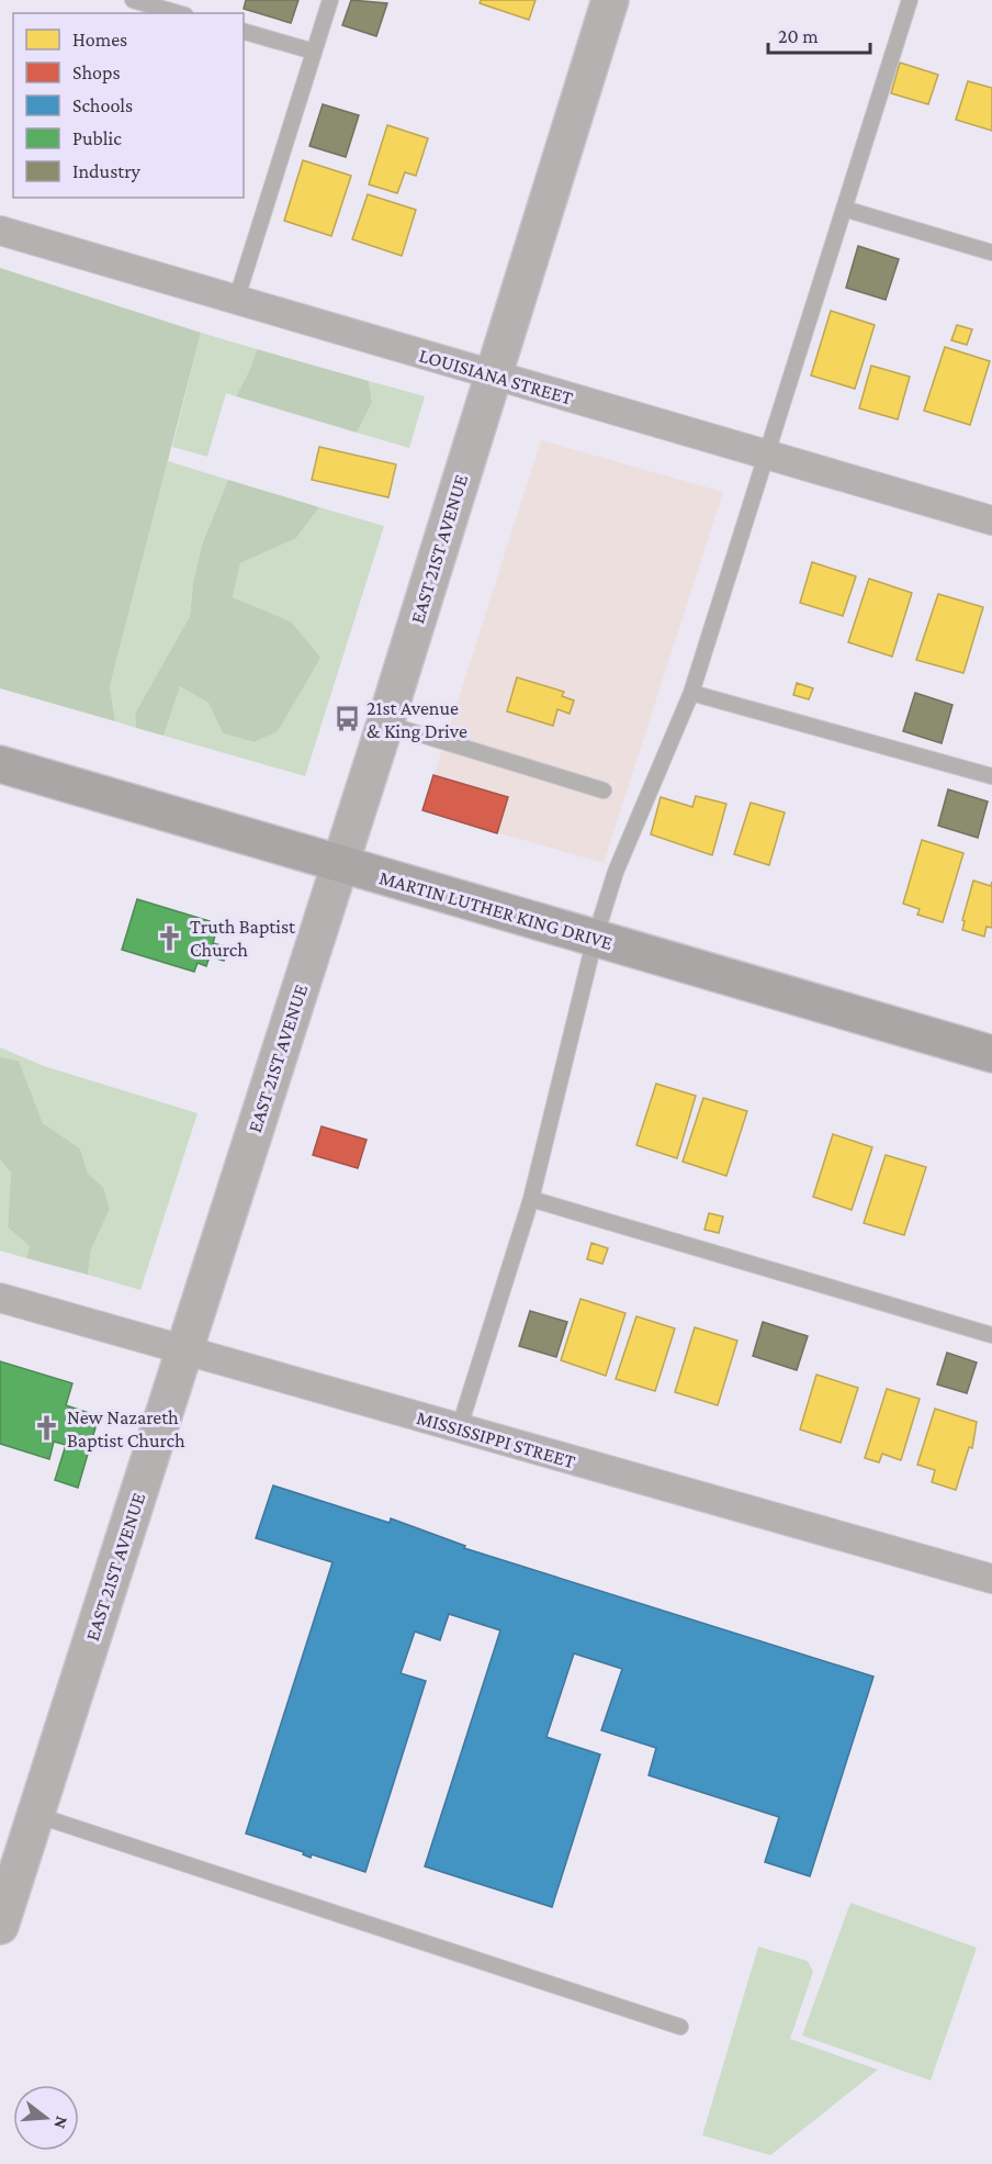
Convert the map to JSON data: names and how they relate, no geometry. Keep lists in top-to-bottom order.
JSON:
{
  "streets": {
    "main road": ["MARTIN LUTHER KING DRIVE"],
    "street": ["LOUISIANA STREET", "EAST 21ST AVENUE", "MISSISSIPPI STREET"]
  },
  "crossings": [
    ["LOUISIANA STREET", "EAST 21ST AVENUE"],
    ["EAST 21ST AVENUE", "MARTIN LUTHER KING DRIVE"],
    ["EAST 21ST AVENUE", "MISSISSIPPI STREET"]
  ],
  "places": {
    "bus stop": ["21st Avenue & King Drive"],
    "church": ["Truth Baptist Church", "New Nazareth Baptist Church"]
  },
  "legend": [
    "Homes",
    "Shops",
    "Schools",
    "Public",
    "Industry"
  ],
  "scale_bar": "20 m",
  "north": "right"
}
